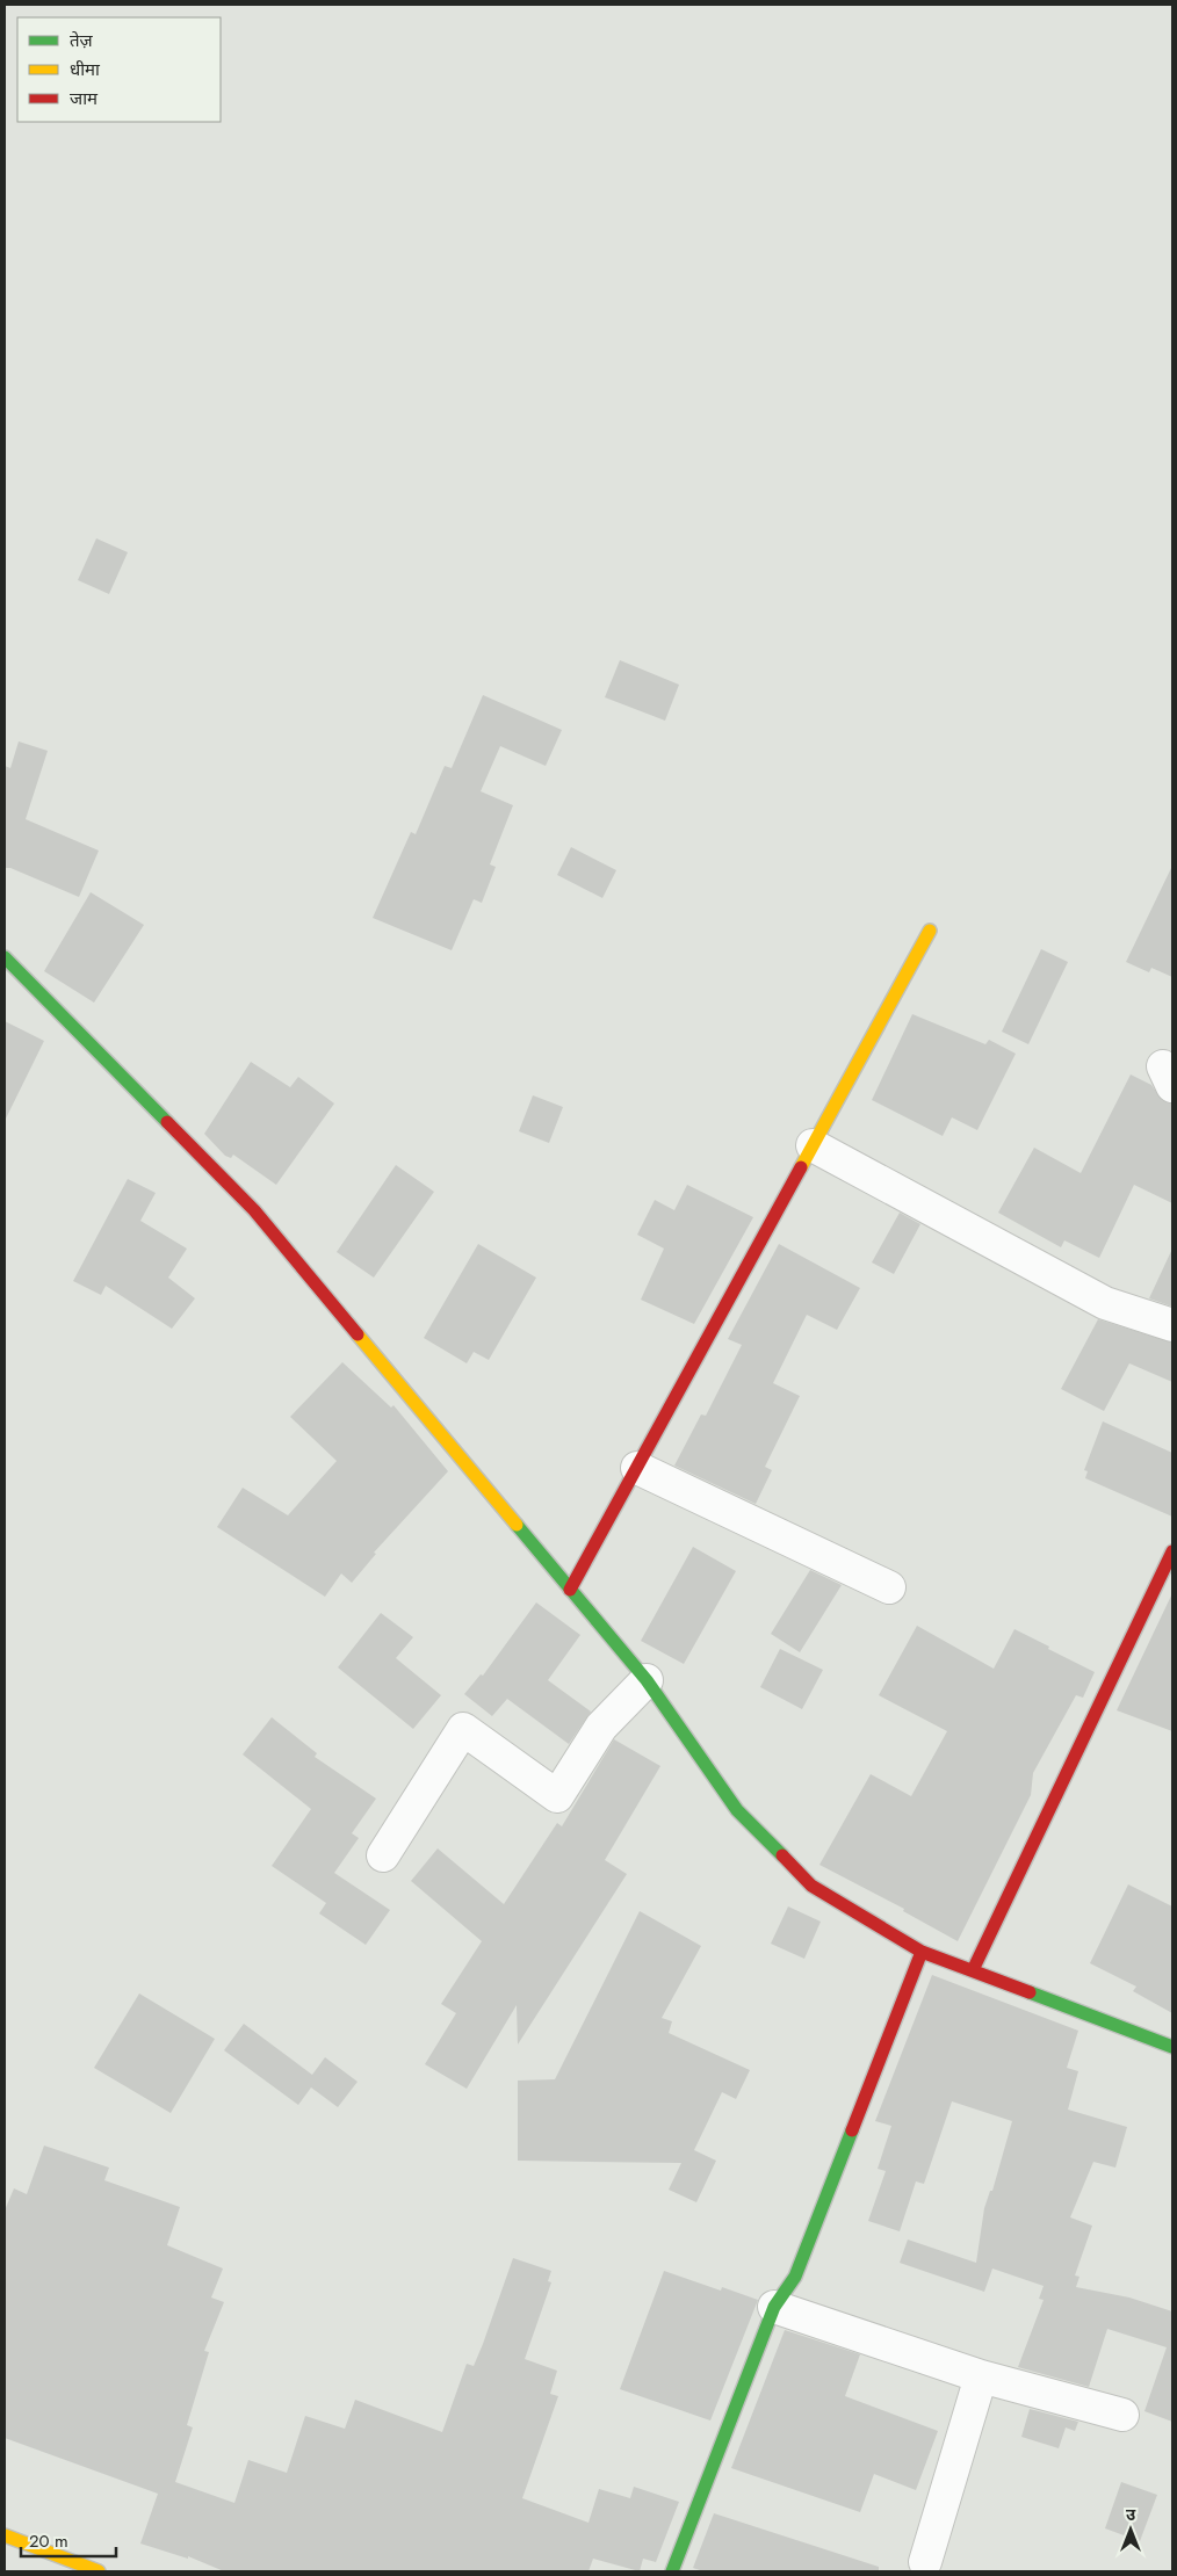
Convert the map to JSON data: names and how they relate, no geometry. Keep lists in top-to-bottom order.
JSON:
{
  "legend": ["तेज़", "धीमा", "जाम"],
  "scale_bar": "20 m",
  "north": "top"
}
